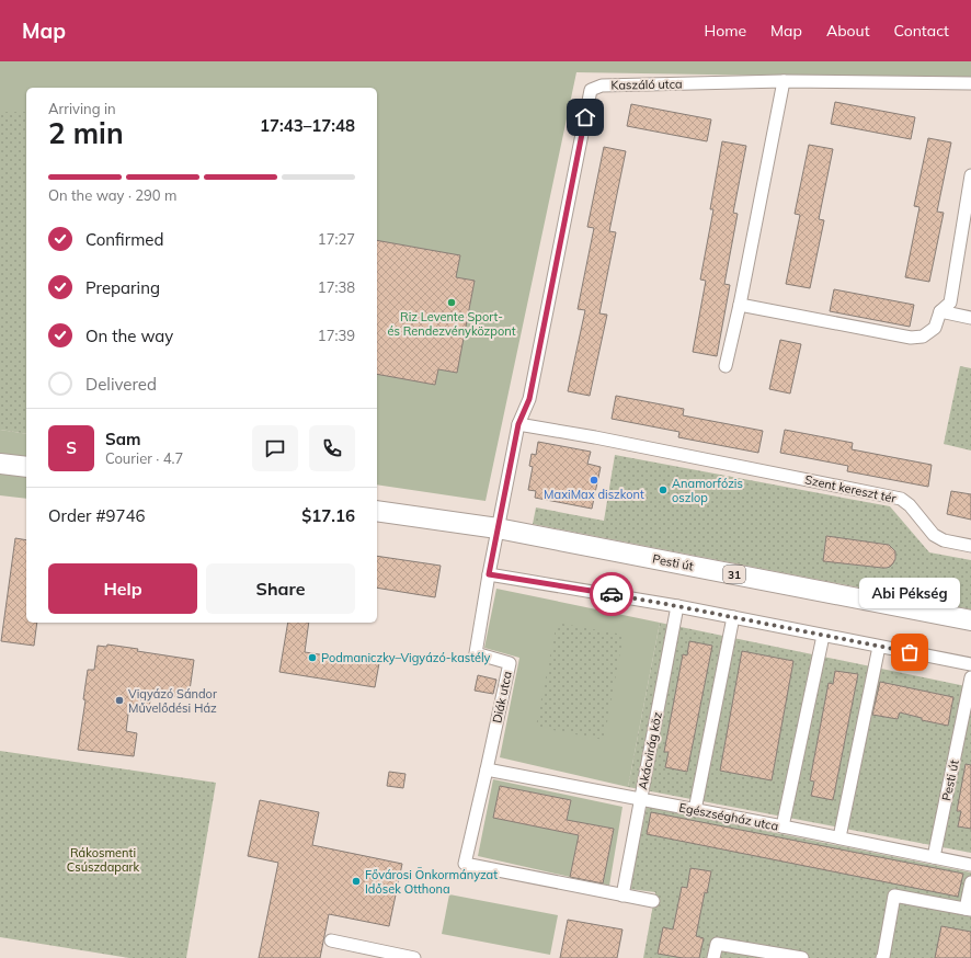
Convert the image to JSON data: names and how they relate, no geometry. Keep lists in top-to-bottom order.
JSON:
{
  "streets": {
    "main road": ["Pesti út", "31"],
    "street": [
      "Kaszáló utca",
      "Szent kereszt tér",
      "Diák utca",
      "Akácvirág köz",
      "Egészségház utca"
    ]
  },
  "crossings": [
    ["Kaszáló utca", "Szent kereszt tér"],
    ["Kaszáló utca", "Pesti út"],
    ["Kaszáló utca", "Diák utca"],
    ["Pesti út", "Diák utca"],
    ["Pesti út", "Egészségház utca"],
    ["Diák utca", "Akácvirág köz"],
    ["Diák utca", "Egészségház utca"],
    ["Akácvirág köz", "Egészségház utca"]
  ],
  "parks": ["Rákosmenti Csúszdapark"],
  "places": [
    "Riz Levente Sport- és Rendezvényközpont",
    "MaxiMax diszkont",
    "Anamorfózis oszlop",
    "Abi Pékség",
    "Podmaniczky–Vigyázó-kastély",
    "Vigyázó Sándor Művelődési Ház",
    "Fővárosi Önkormányzat Idősek Otthona"
  ],
  "page": {
    "header": "Map",
    "nav": [
      "Home",
      "Map",
      "About",
      "Contact"
    ],
    "heading": ["2 min", "Arriving in", "17:43–17:48"],
    "panel": [
      "Sam",
      "Courier · 4.7",
      "Order #9746",
      "$17.16"
    ],
    "bar": "On the way · 290 m",
    "list": [
      ["Confirmed", "17:27"],
      ["Preparing", "17:38"],
      ["On the way", "17:39"],
      "Delivered"
    ],
    "round": "S",
    "buttons": ["Help", "Share"],
    "bubble": "Abi Pékség"
  }
}
